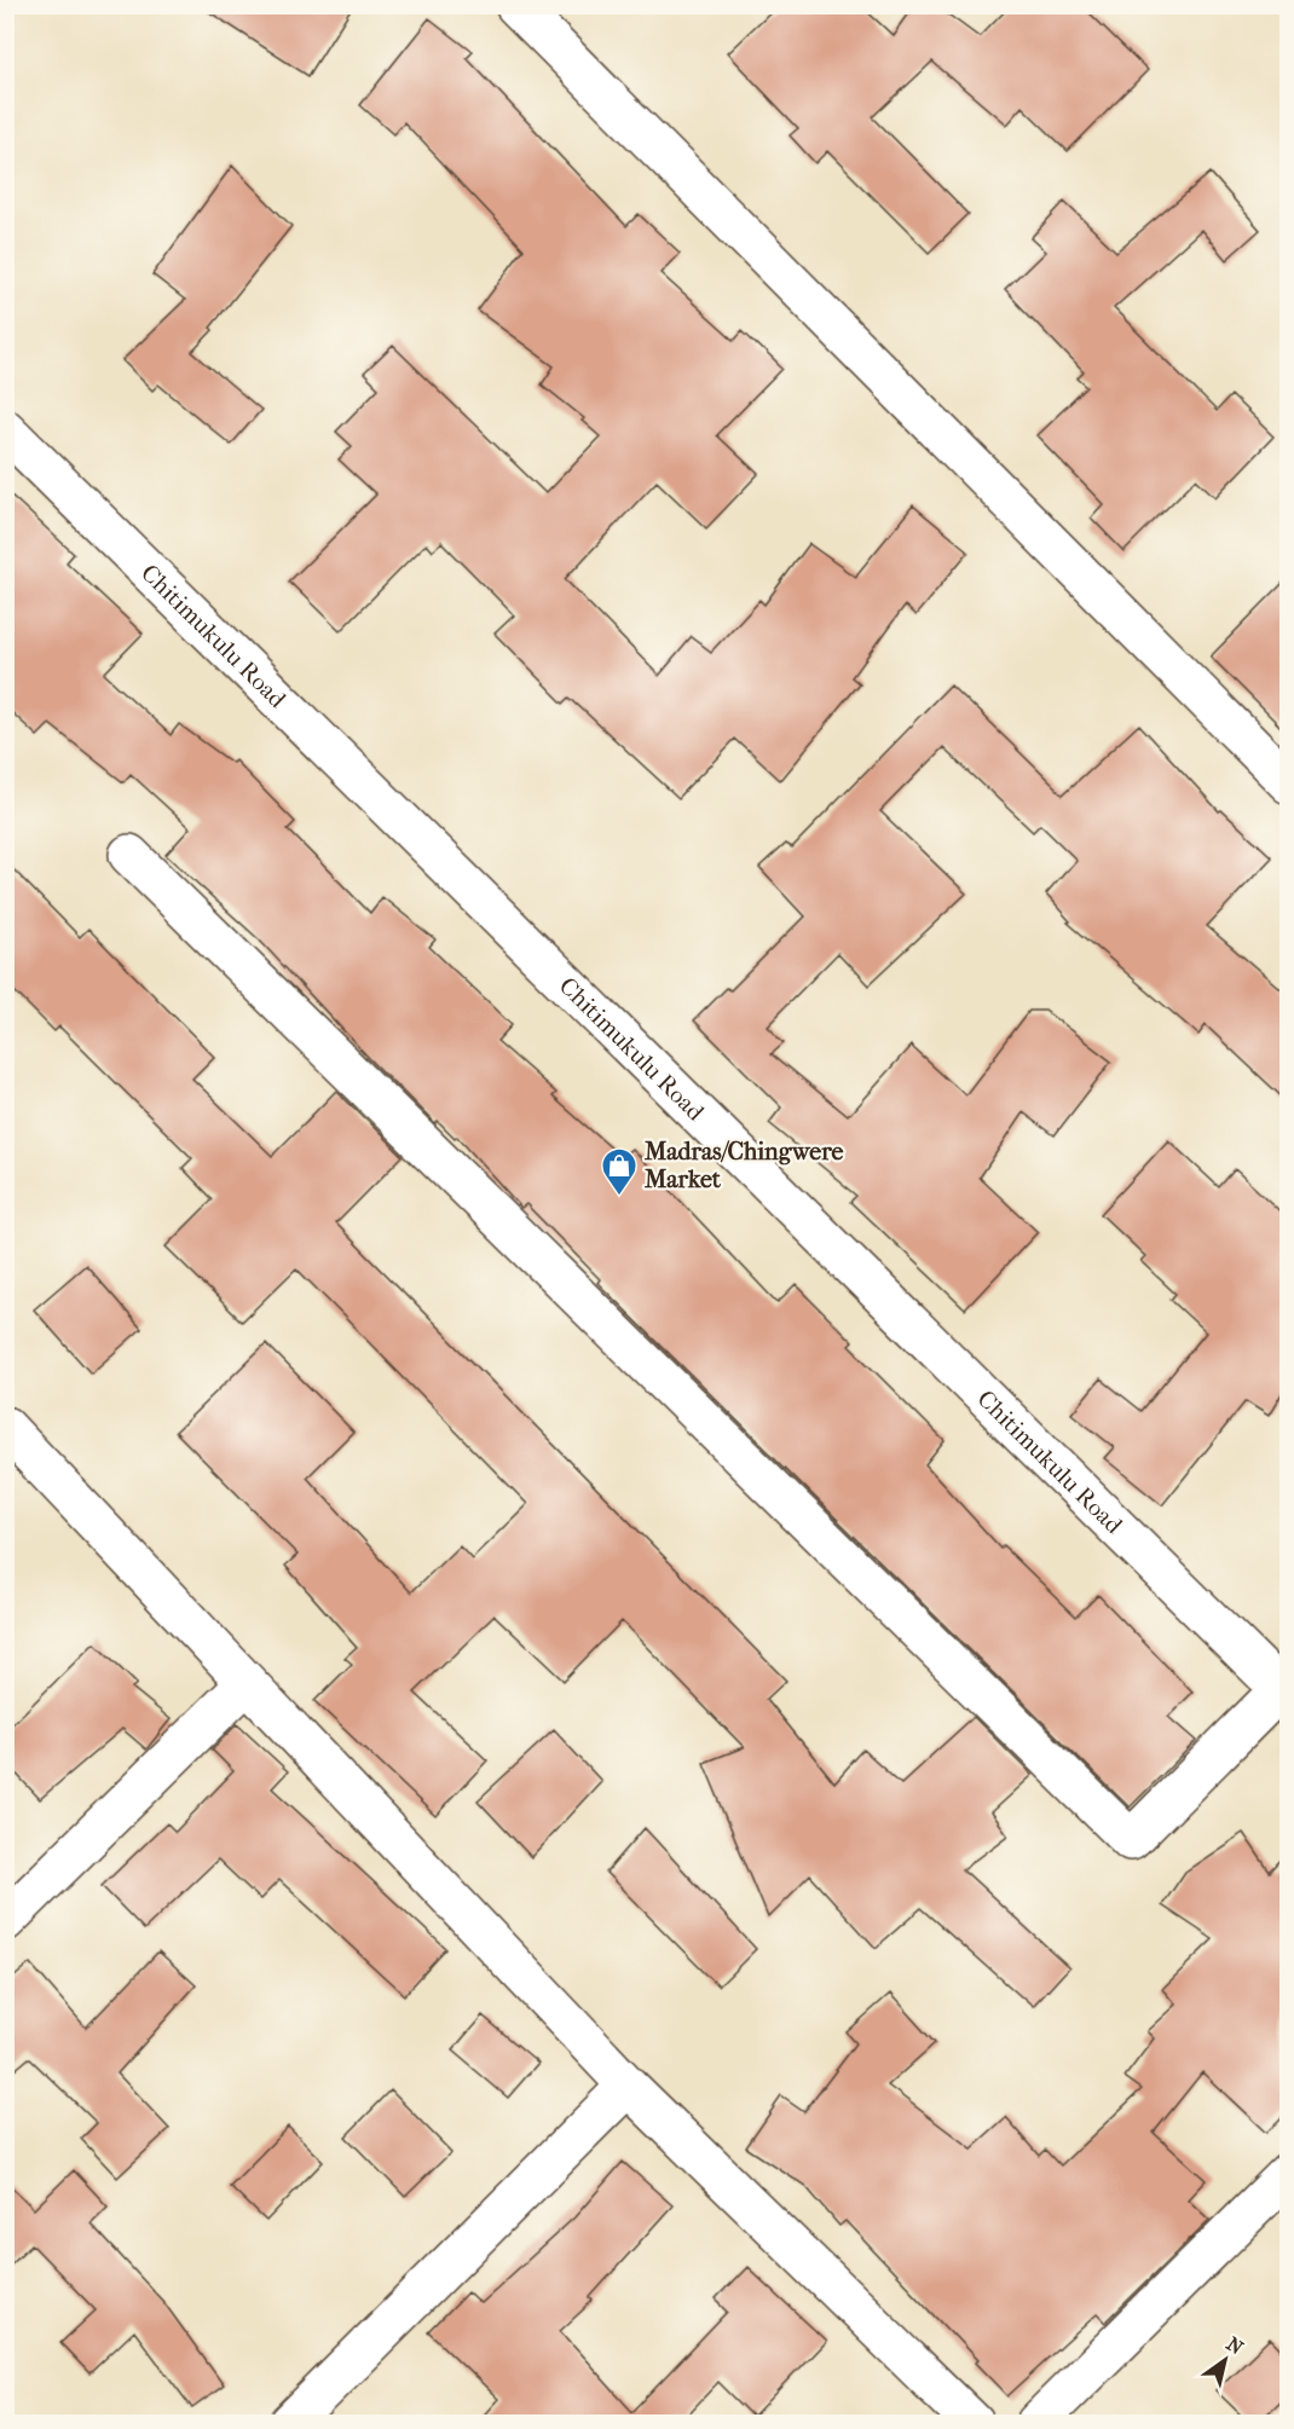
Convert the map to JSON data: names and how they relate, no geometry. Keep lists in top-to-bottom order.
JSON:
{
  "streets": {
    "street": ["Chitimukulu Road"]
  },
  "places": {
    "shop": ["Madras/Chingwere Market"]
  },
  "north": "top right"
}
